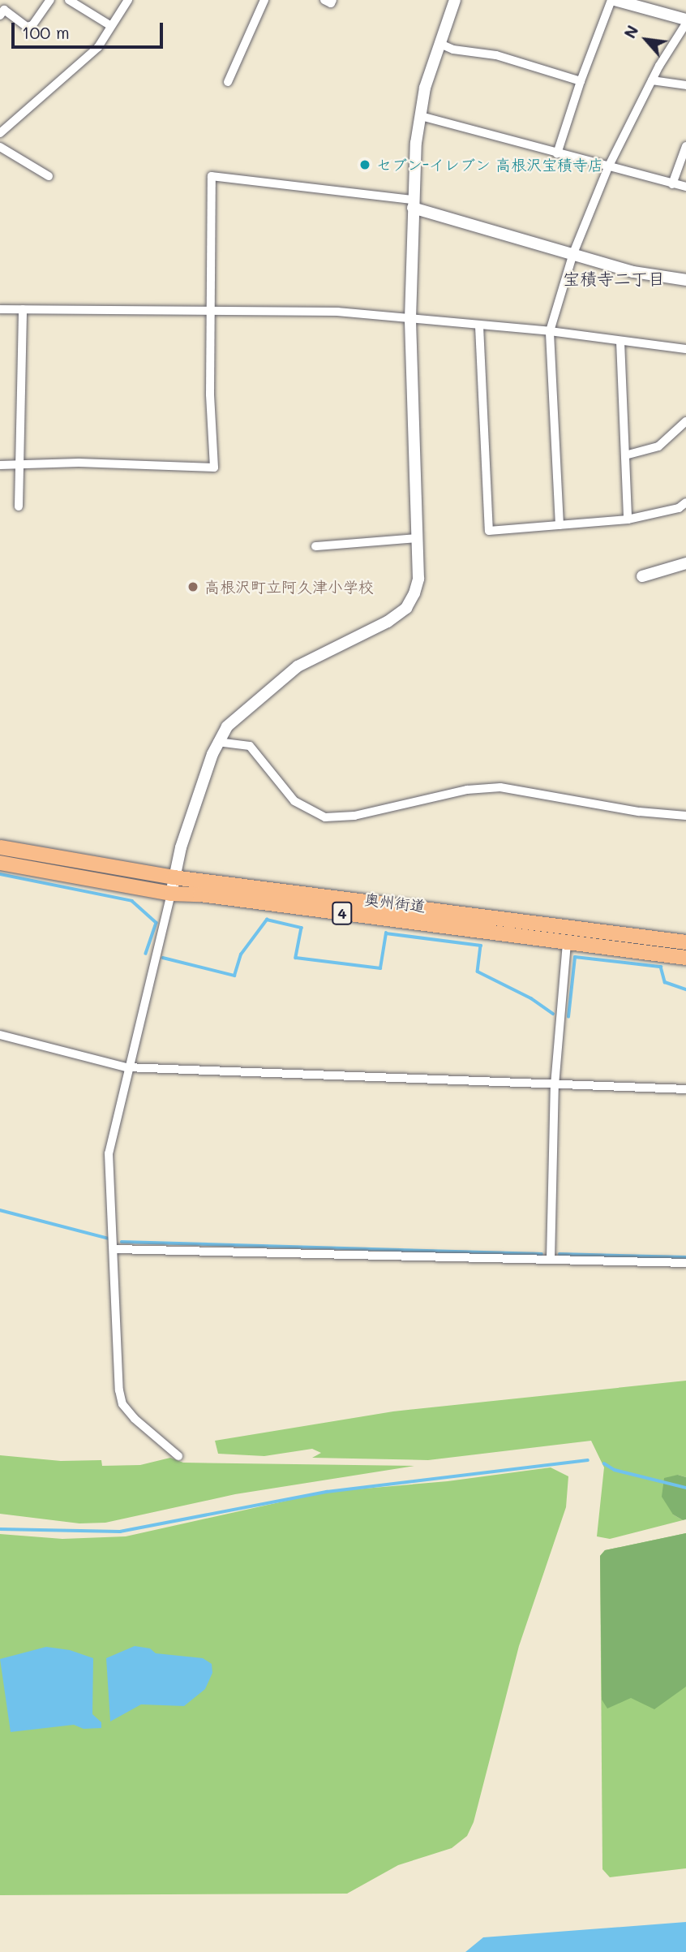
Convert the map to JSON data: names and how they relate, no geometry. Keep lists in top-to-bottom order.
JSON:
{
  "streets": {
    "highway": ["奥州街道", "4"]
  },
  "districts": ["宝積寺二丁目"],
  "places": ["セブン-イレブン 高根沢宝積寺店", "高根沢町立阿久津小学校"],
  "scale_bar": "100 m",
  "north": "top left"
}
